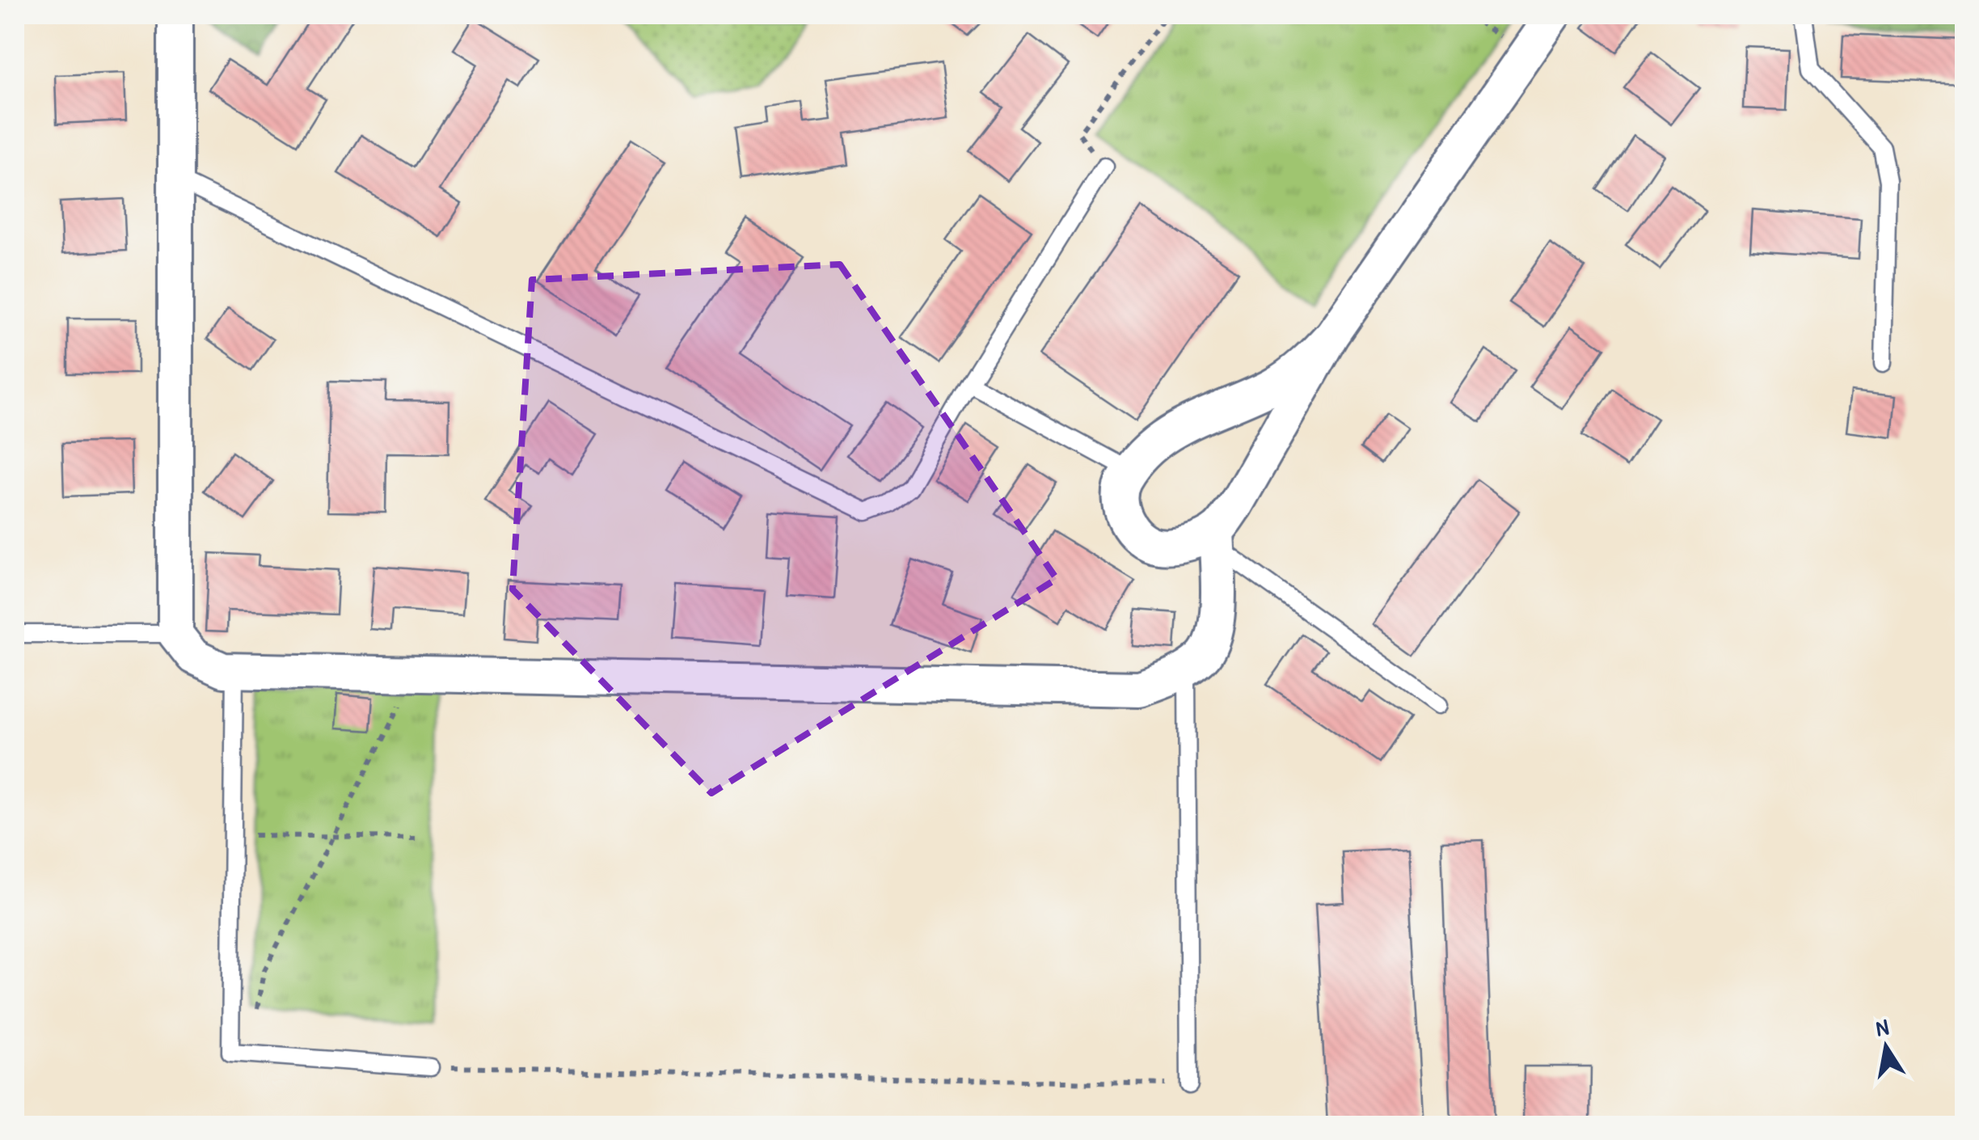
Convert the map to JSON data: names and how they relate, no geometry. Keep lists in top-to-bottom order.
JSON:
{
  "north": "top"
}
